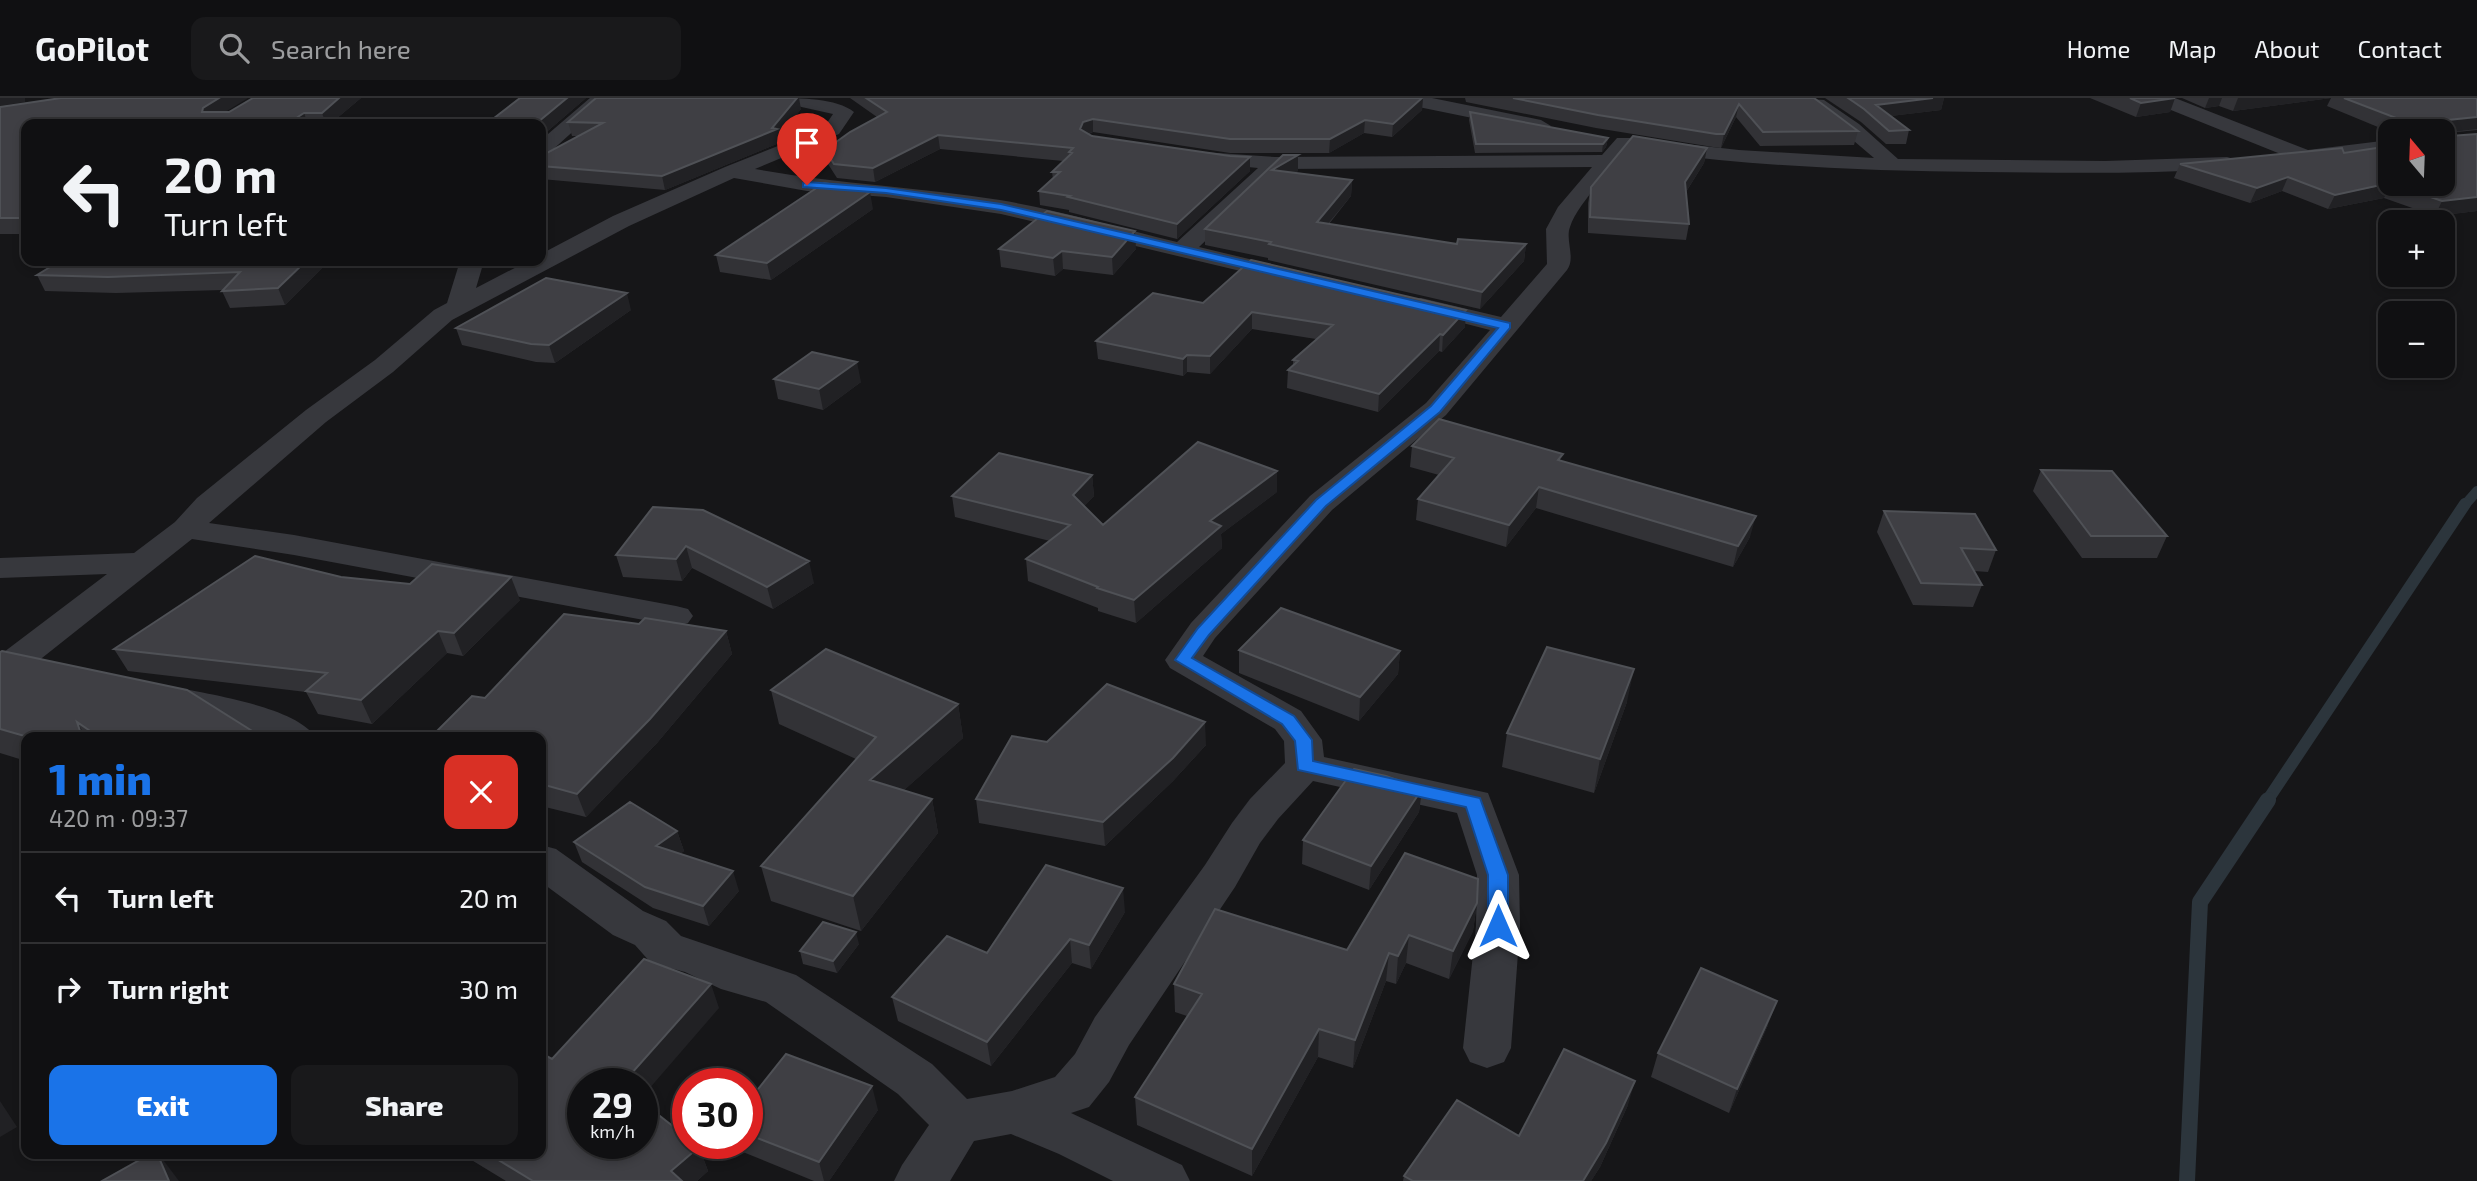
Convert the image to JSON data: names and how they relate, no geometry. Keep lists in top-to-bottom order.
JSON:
{
  "north": "top",
  "page": {
    "header": "GoPilot",
    "search": "Search here",
    "nav": [
      "Home",
      "Map",
      "About",
      "Contact"
    ],
    "map_buttons": ["+", "−"],
    "turn": ["20 m", "Turn left"],
    "heading": ["1 min", "420 m · 09:37"],
    "list": [
      {
        "name": "Turn left",
        "value": "20 m"
      },
      {
        "name": "Turn right",
        "value": "30 m"
      }
    ],
    "buttons": ["Exit", "Share"],
    "speed": "29 km/h",
    "limit": "30"
  }
}
